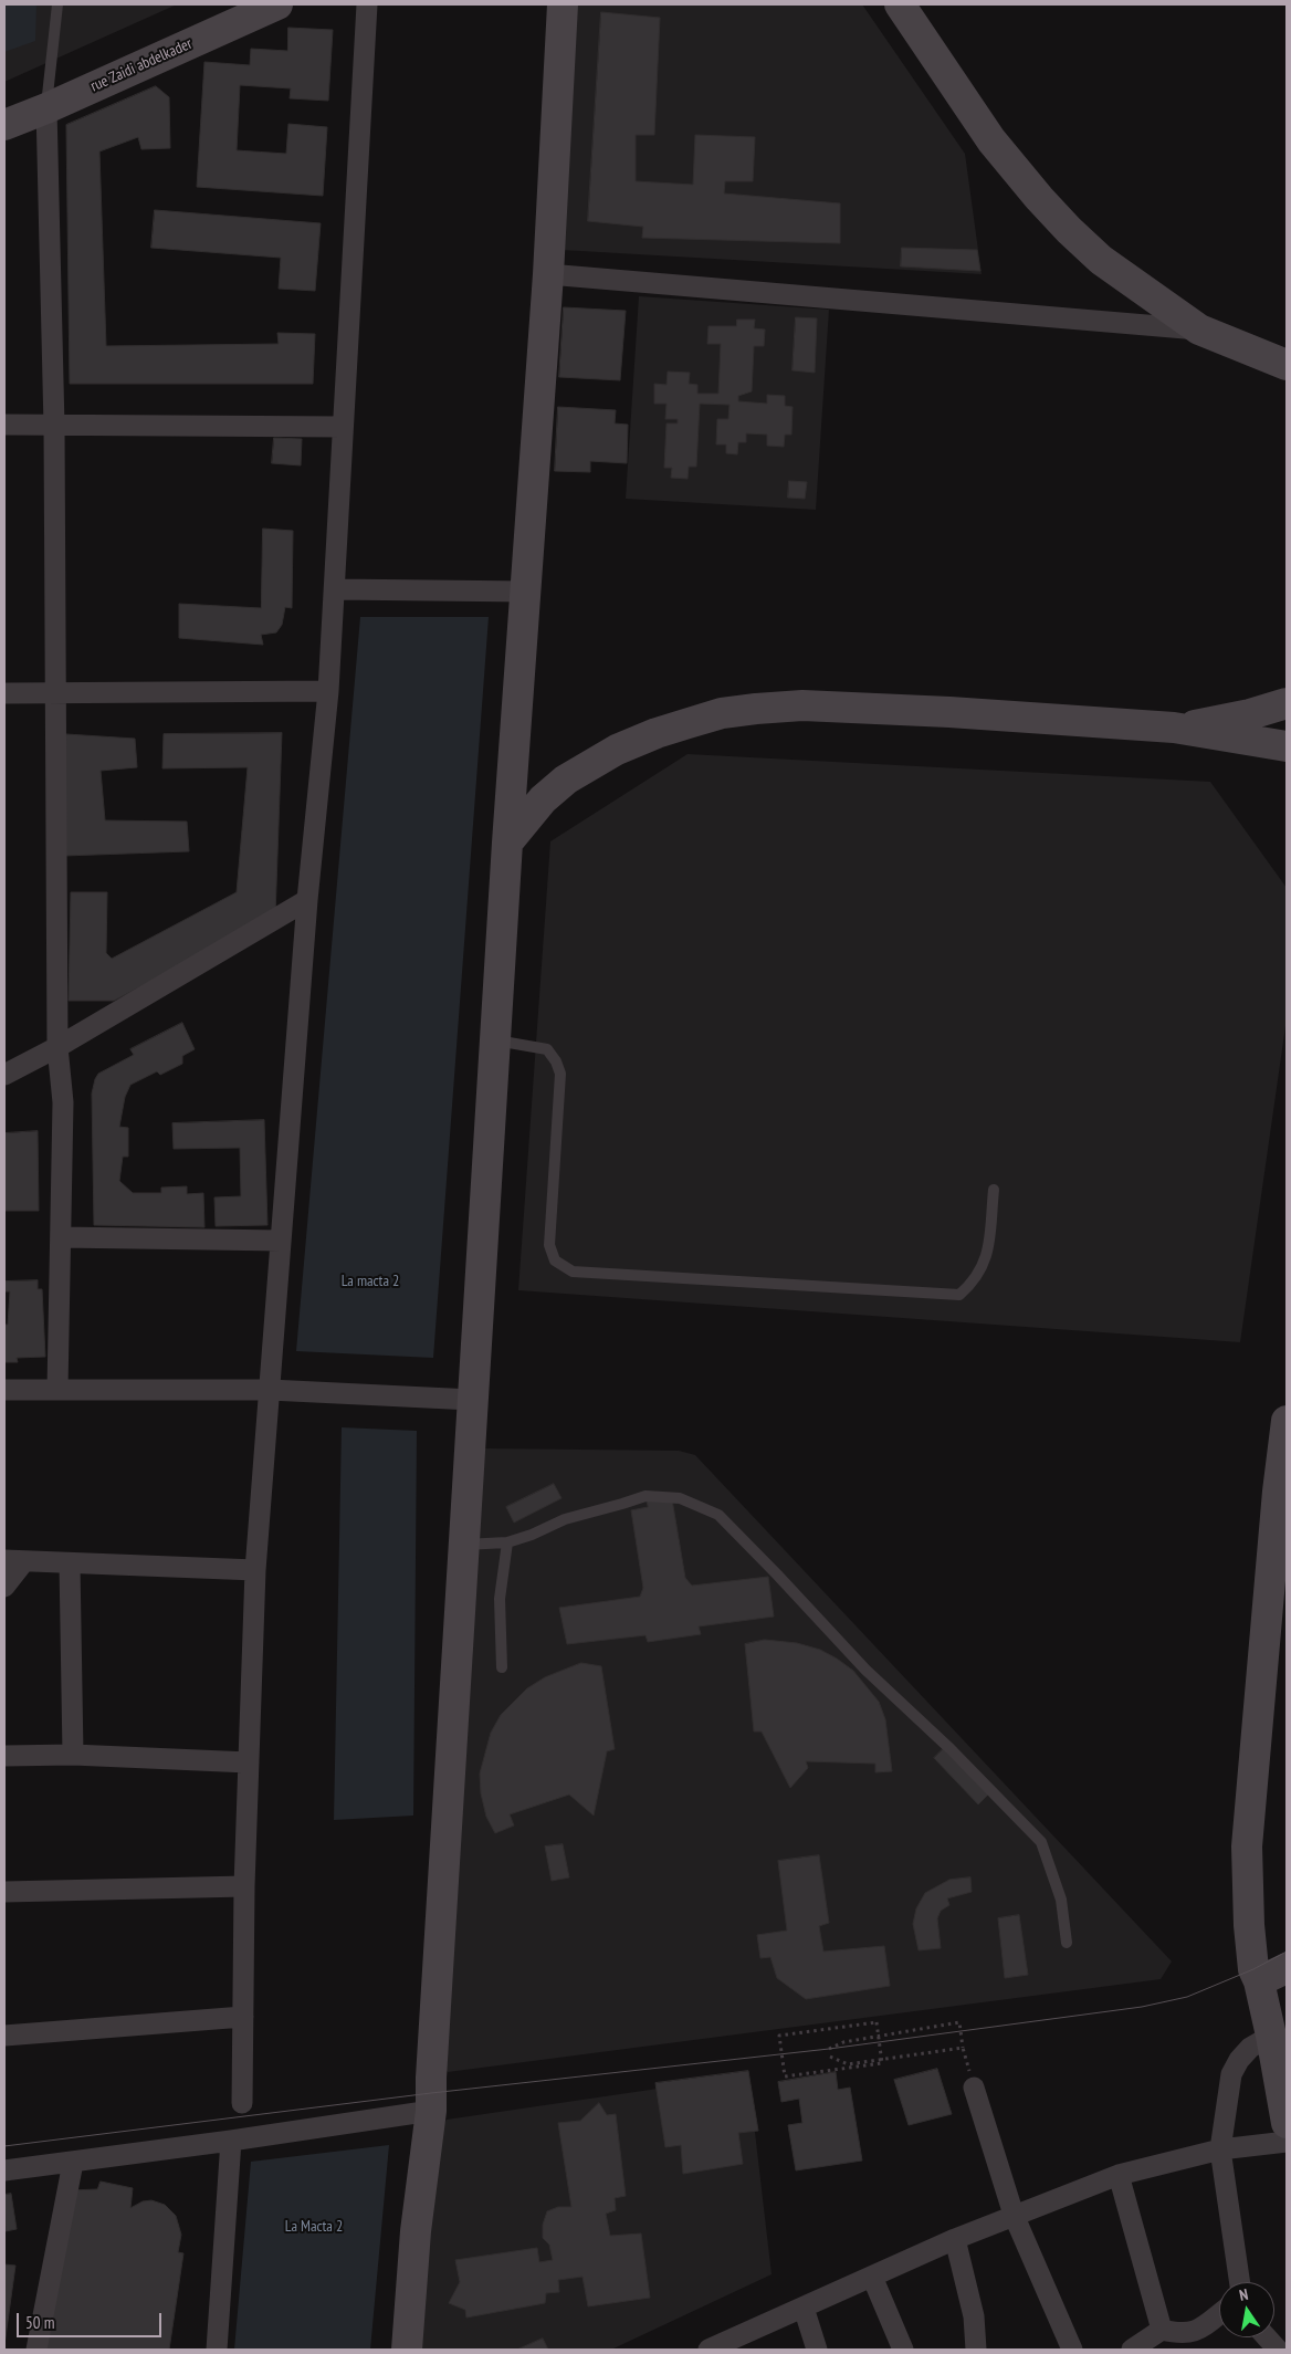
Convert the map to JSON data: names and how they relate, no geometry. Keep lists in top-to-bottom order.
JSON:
{
  "streets": {
    "main road": ["rue Zaidi abdelkader"]
  },
  "parks": ["La macta 2", "La Macta 2"],
  "scale_bar": "50 m",
  "north": "top"
}
